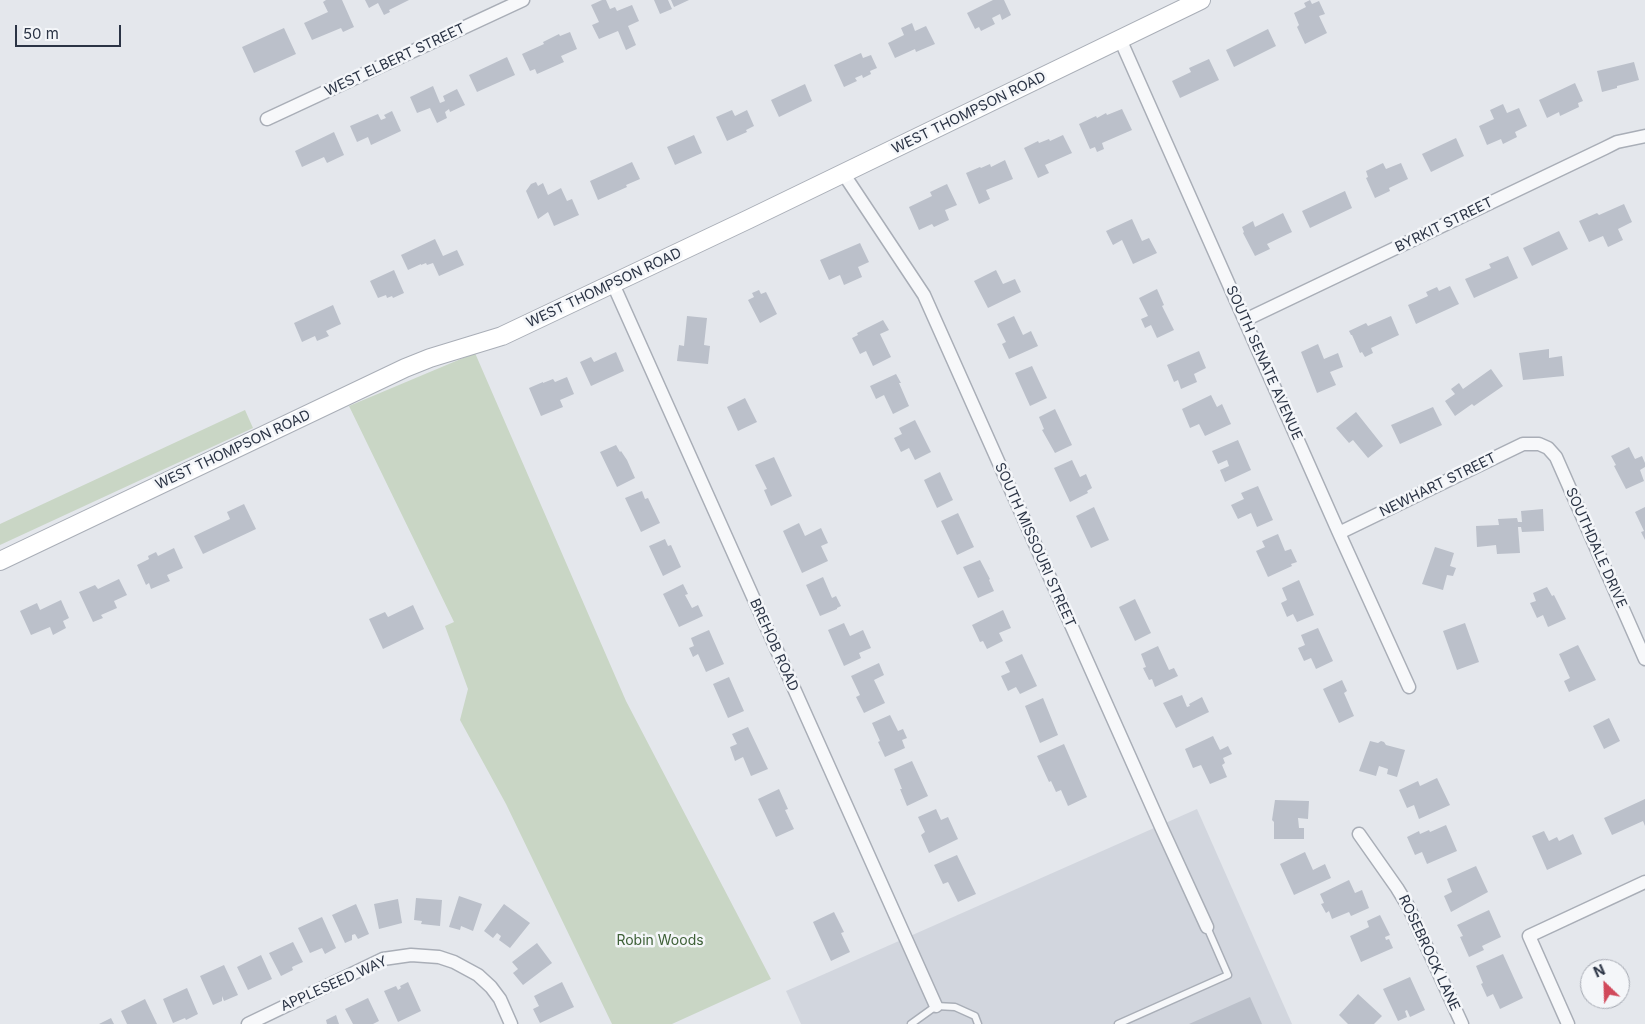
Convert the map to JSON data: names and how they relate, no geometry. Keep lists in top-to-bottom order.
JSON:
{
  "streets": {
    "main road": ["WEST THOMPSON ROAD"],
    "street": [
      "WEST ELBERT STREET",
      "BYRKIT STREET",
      "SOUTH SENATE AVENUE",
      "NEWHART STREET",
      "SOUTH MISSOURI STREET",
      "SOUTHDALE DRIVE",
      "BREHOB ROAD",
      "ROSEBROCK LANE",
      "APPLESEED WAY"
    ]
  },
  "crossings": [
    ["WEST THOMPSON ROAD", "SOUTH SENATE AVENUE"],
    ["WEST THOMPSON ROAD", "SOUTH MISSOURI STREET"],
    ["WEST THOMPSON ROAD", "BREHOB ROAD"],
    ["BYRKIT STREET", "SOUTH SENATE AVENUE"],
    ["SOUTH SENATE AVENUE", "NEWHART STREET"],
    ["NEWHART STREET", "SOUTHDALE DRIVE"]
  ],
  "parks": ["Robin Woods"],
  "scale_bar": "50 m",
  "north": "top left"
}
